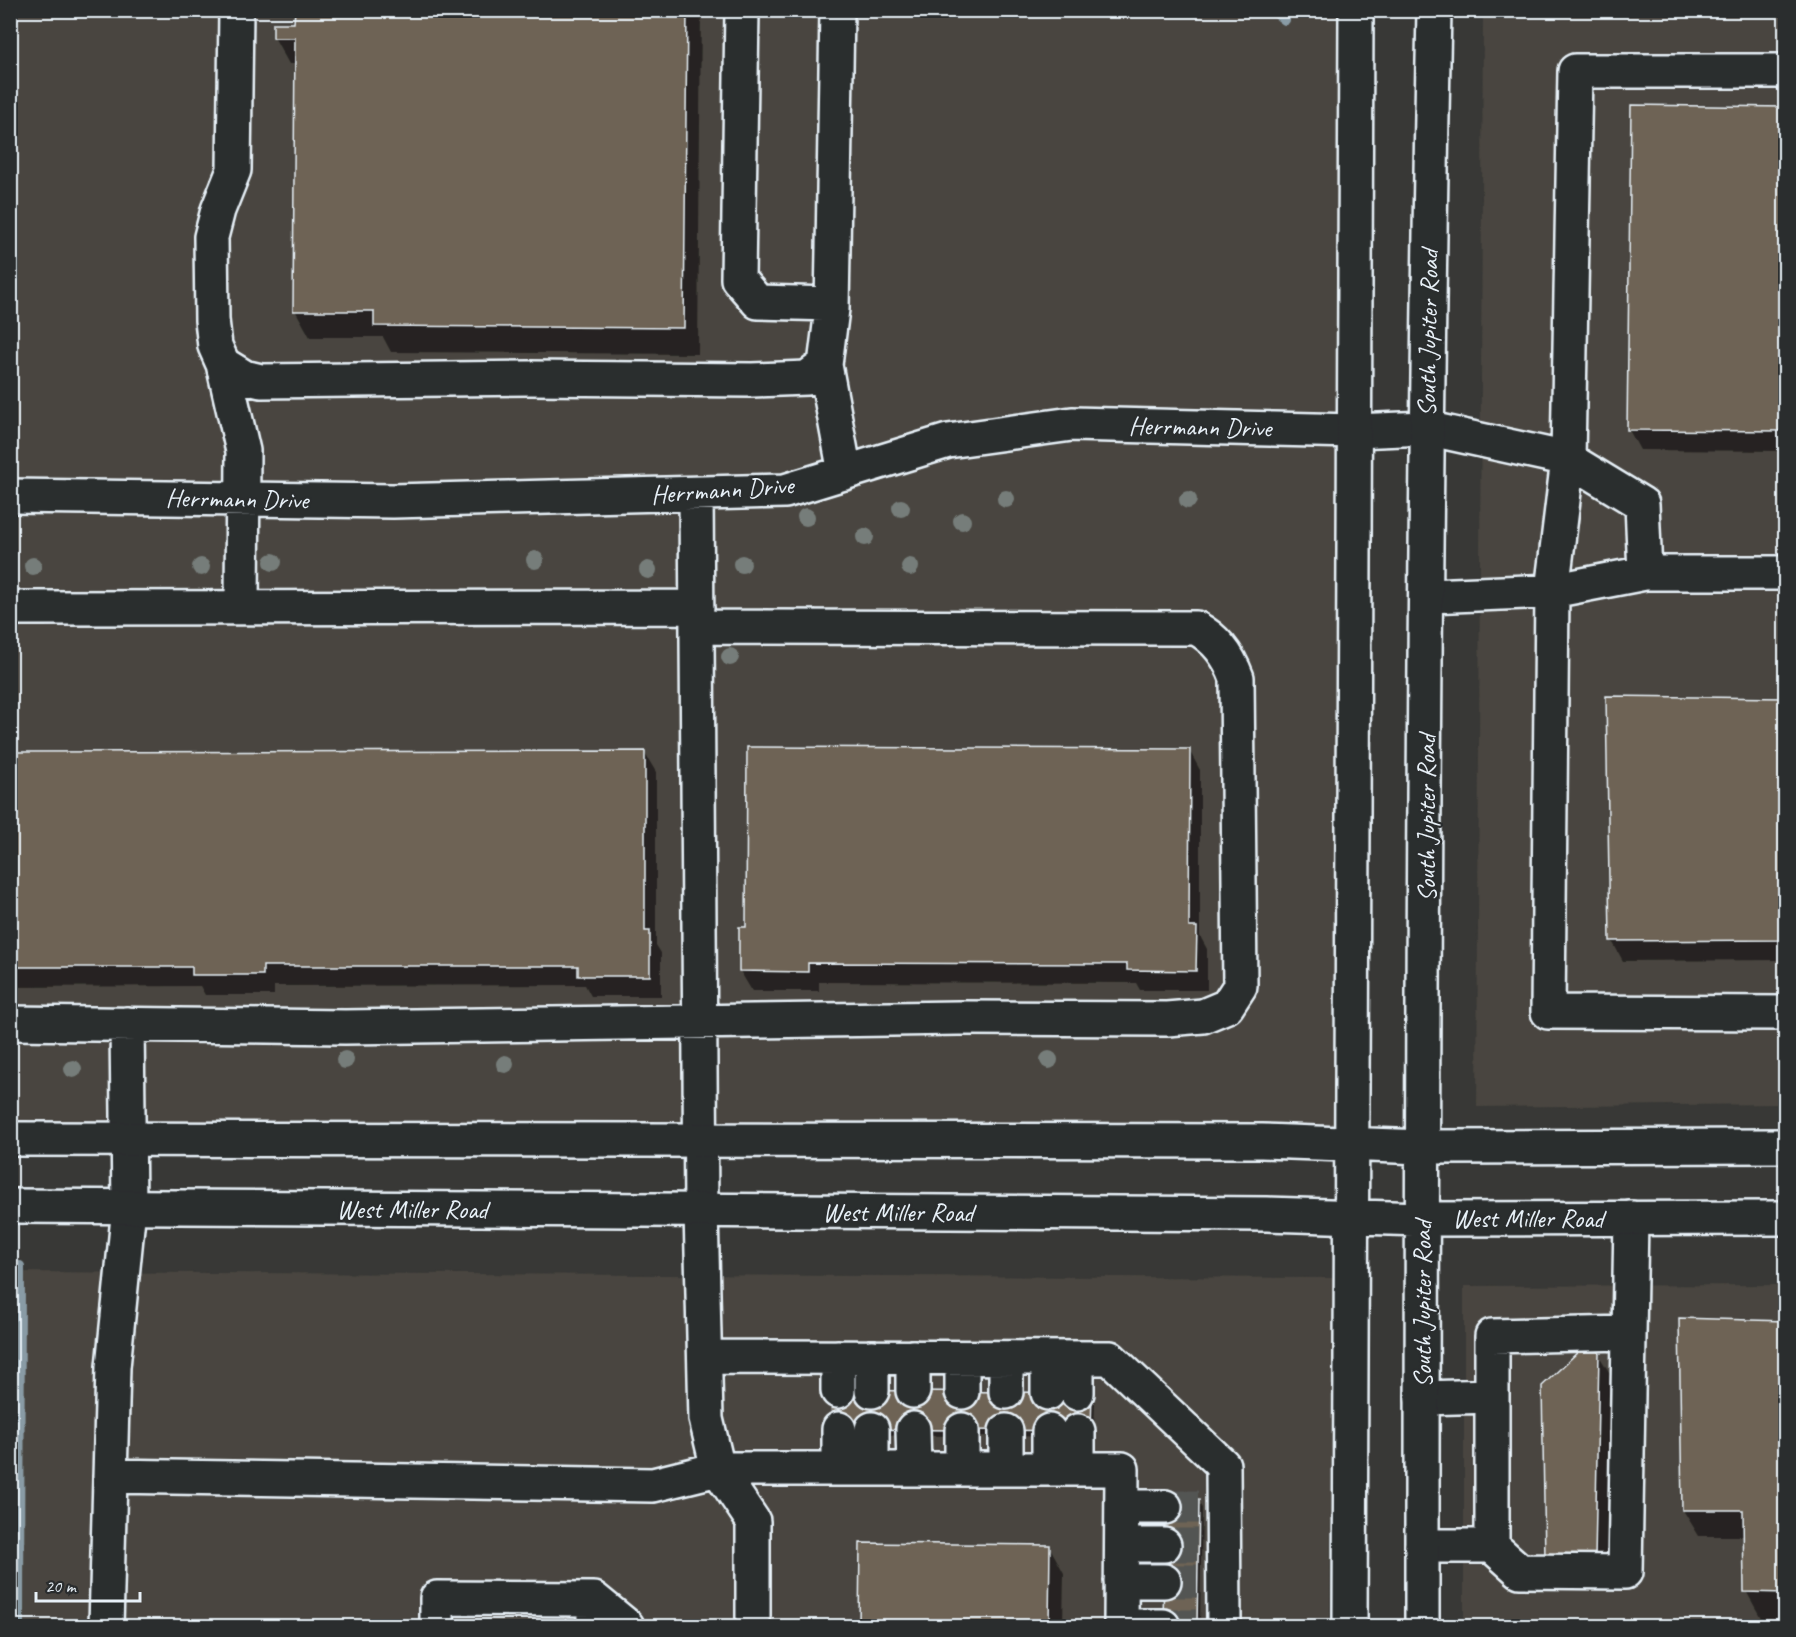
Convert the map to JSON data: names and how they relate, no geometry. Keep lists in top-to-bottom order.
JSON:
{
  "streets": {
    "main road": ["South Jupiter Road", "Herrmann Drive", "West Miller Road"]
  },
  "crossings": [
    ["South Jupiter Road", "Herrmann Drive"],
    ["South Jupiter Road", "West Miller Road"]
  ],
  "scale_bar": "20 m"
}
